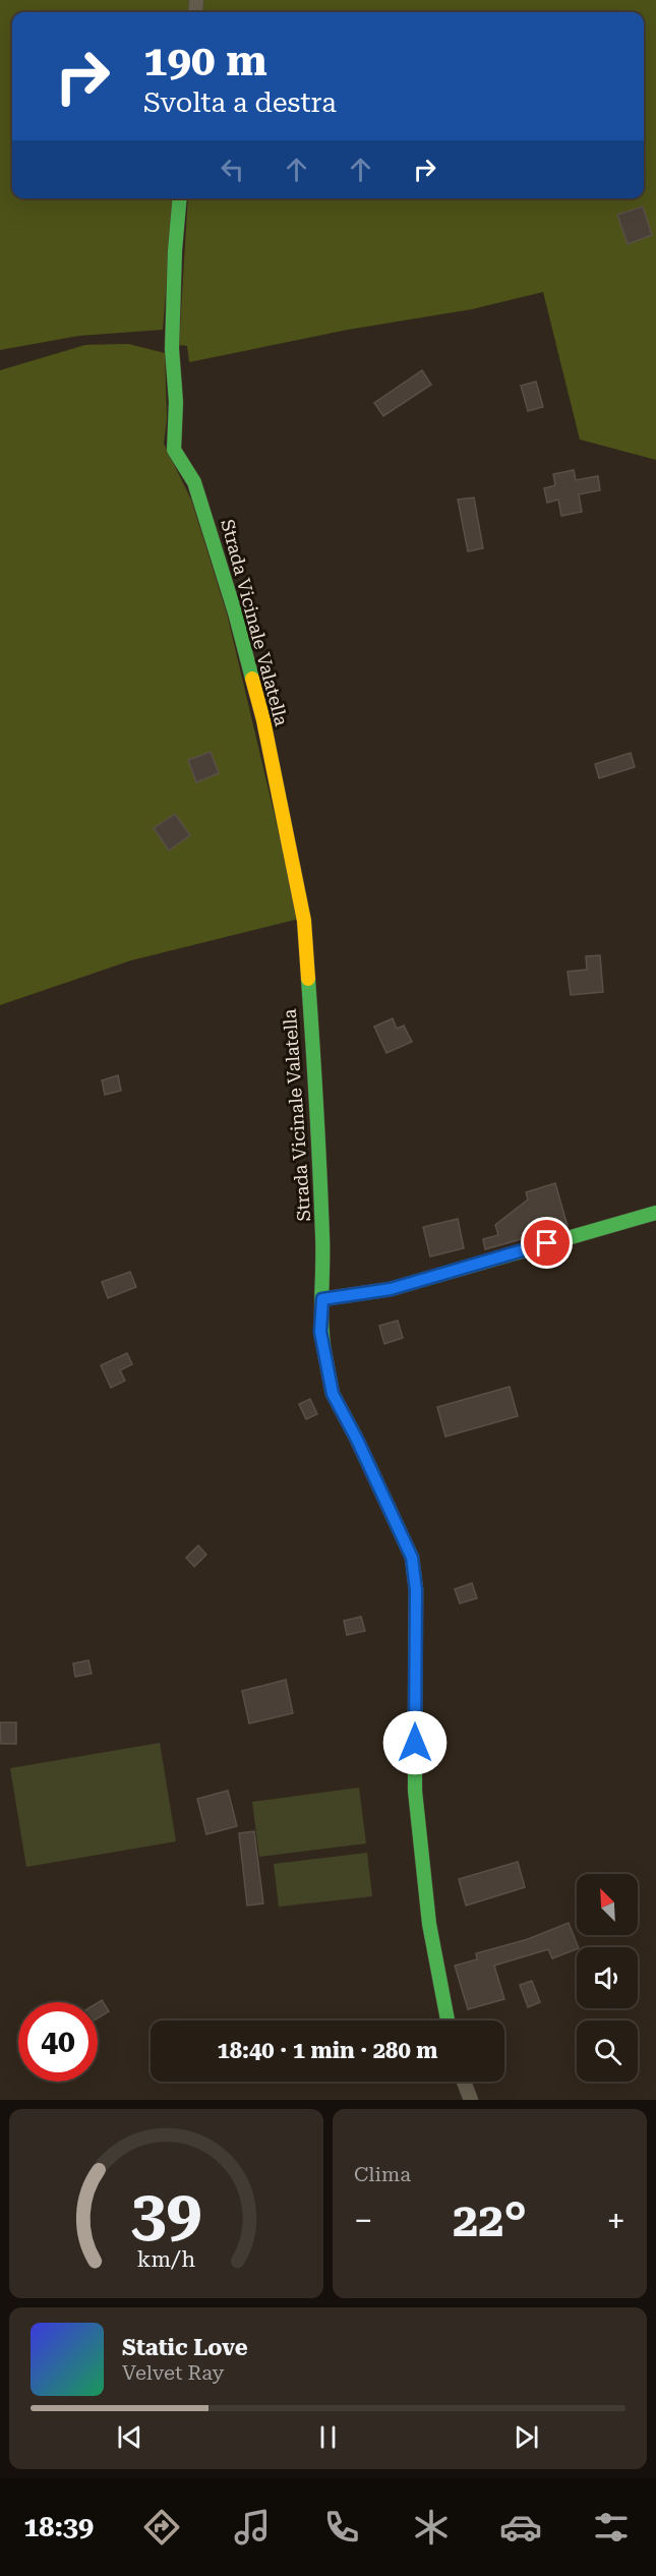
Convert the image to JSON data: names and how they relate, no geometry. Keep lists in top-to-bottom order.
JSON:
{
  "streets": {
    "street": ["Strada Vicinale Valatella"]
  },
  "north": "top left",
  "page": {
    "turn": ["190 m", "Svolta a destra"],
    "limit": "40",
    "trip": "18:40 · 1 min · 280 m",
    "tile": "Clima",
    "heat": ["−", "22°", "+"],
    "song": ["Static Love", "Velvet Ray"],
    "tabs": "18:39",
    "gauge": ["39", "km/h"]
  }
}
